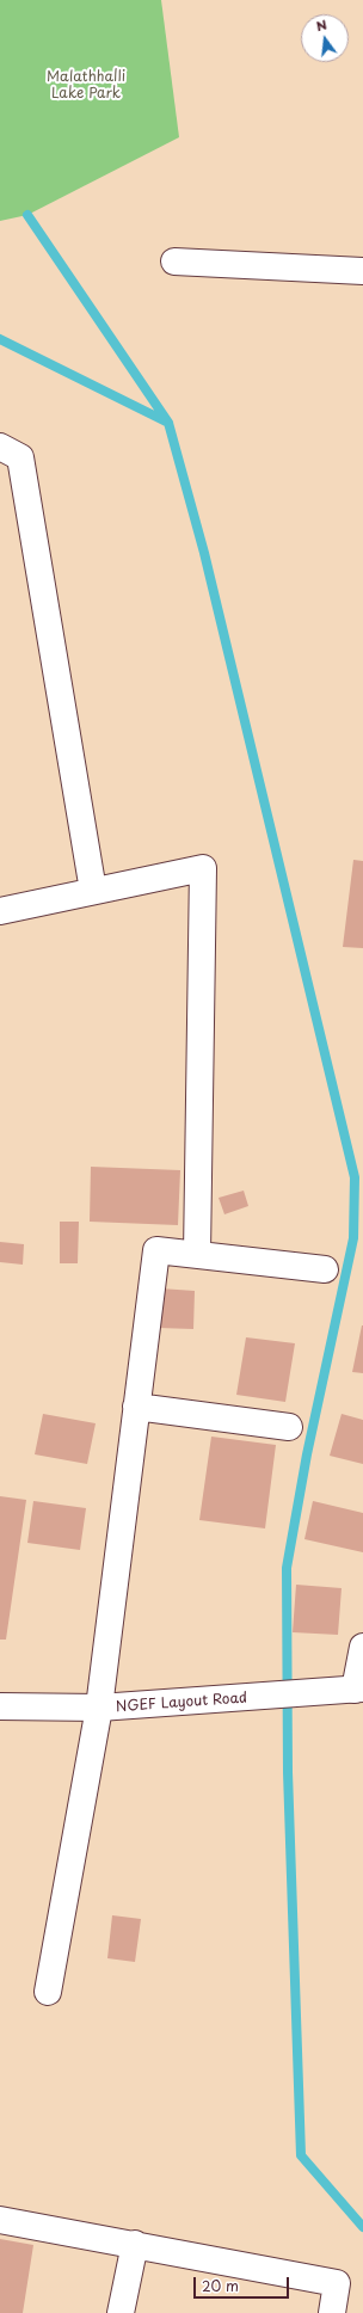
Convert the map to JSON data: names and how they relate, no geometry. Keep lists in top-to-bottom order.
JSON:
{
  "streets": {
    "street": ["NGEF Layout Road"]
  },
  "parks": ["Malathhalli Lake Park"],
  "scale_bar": "20 m",
  "north": "top"
}
